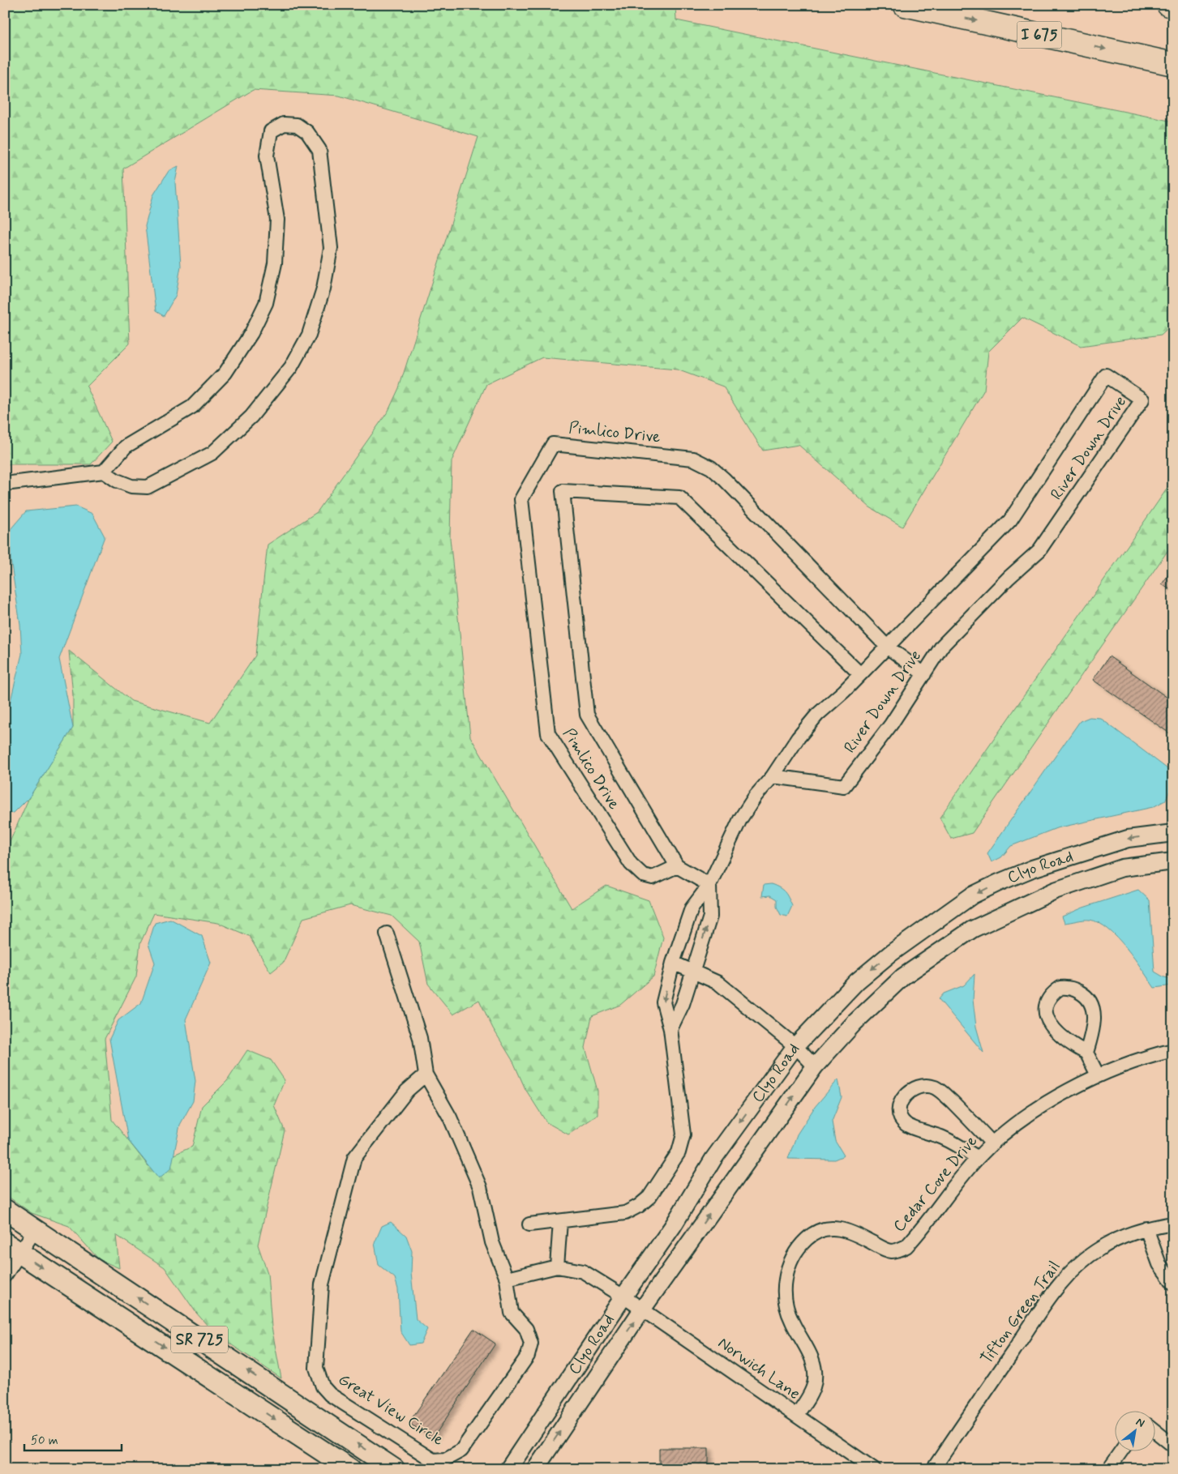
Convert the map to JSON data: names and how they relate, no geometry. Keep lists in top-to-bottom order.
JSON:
{
  "streets": {
    "highway": ["I 675"],
    "main road": ["SR 725"],
    "street": [
      "Pimlico Drive",
      "River Down Drive",
      "Clyo Road",
      "Cedar Cove Drive",
      "Tifton Green Trail",
      "Norwich Lane",
      "Great View Circle"
    ]
  },
  "crossings": [
    ["Pimlico Drive", "River Down Drive"],
    ["Clyo Road", "Norwich Lane"],
    ["Cedar Cove Drive", "Norwich Lane"]
  ],
  "scale_bar": "50 m",
  "north": "top right"
}
